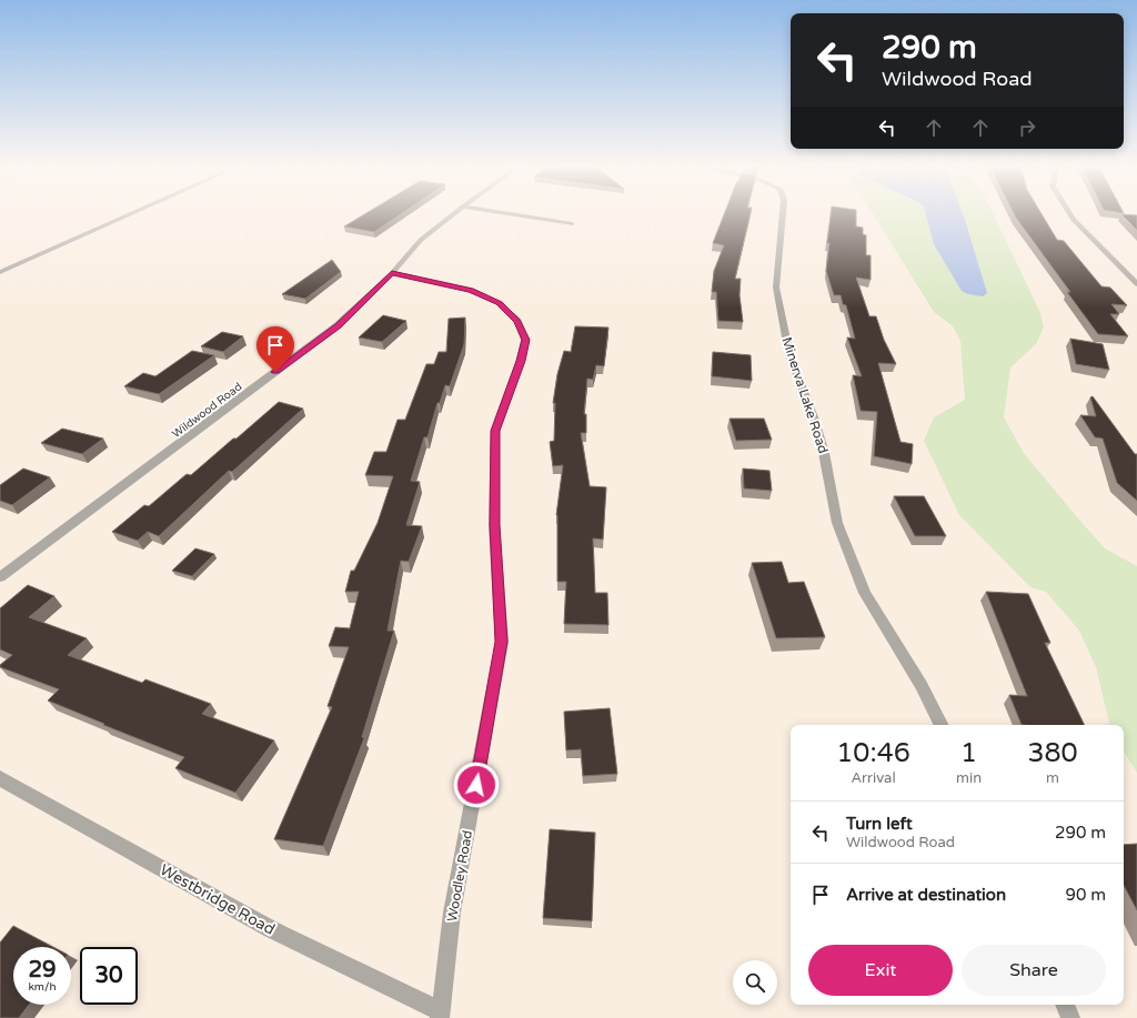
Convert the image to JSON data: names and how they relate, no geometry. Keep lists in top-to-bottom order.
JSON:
{
  "streets": {
    "street": [
      "Minerva Lake Road",
      "Wildwood Road",
      "Woodley Road",
      "Westbridge Road"
    ]
  },
  "crossings": [
    ["Wildwood Road", "Woodley Road"],
    ["Woodley Road", "Westbridge Road"]
  ],
  "page": {
    "turn": ["290 m", "Wildwood Road"],
    "eta": [
      "10:46",
      "Arrival",
      "1",
      "min",
      "380",
      "m"
    ],
    "list": [
      {
        "name": "Turn left",
        "note": "Wildwood Road",
        "value": "290 m"
      },
      {
        "name": "Arrive at destination",
        "value": "90 m"
      }
    ],
    "buttons": ["Exit", "Share"],
    "speed": "29 km/h",
    "limit": "30"
  }
}
